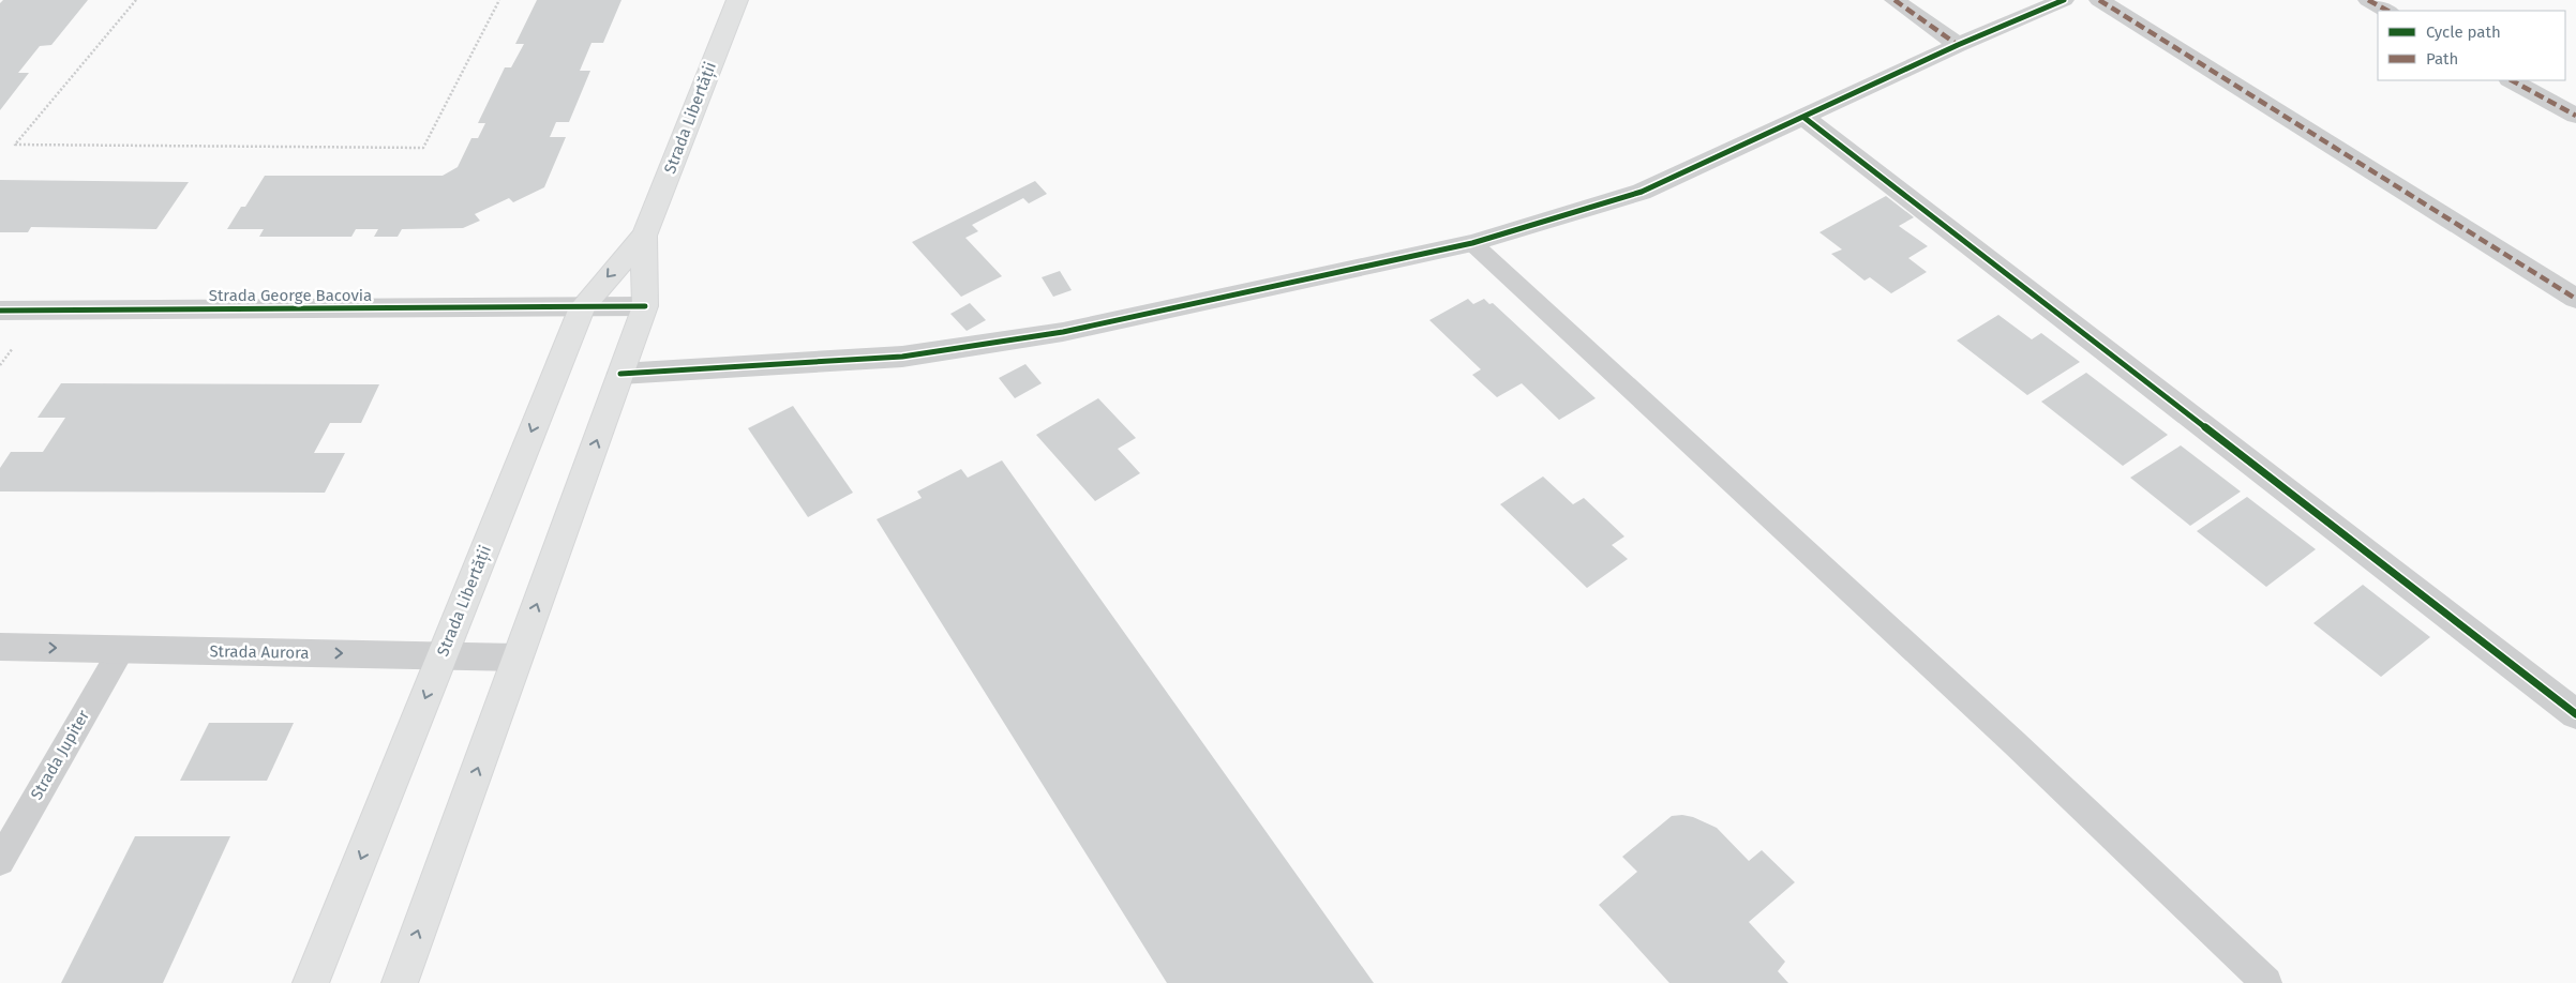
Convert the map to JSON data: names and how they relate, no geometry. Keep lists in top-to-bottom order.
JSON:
{
  "streets": {
    "main road": ["Strada Libertății"],
    "street": ["Strada George Bacovia", "Strada Aurora"],
    "lane": ["Strada Jupiter"]
  },
  "crossings": [
    ["Strada Libertății", "Strada George Bacovia"],
    ["Strada Libertății", "Strada Aurora"],
    ["Strada Aurora", "Strada Jupiter"]
  ],
  "one_way": ["Strada Aurora"],
  "legend": ["Cycle path", "Path"]
}
